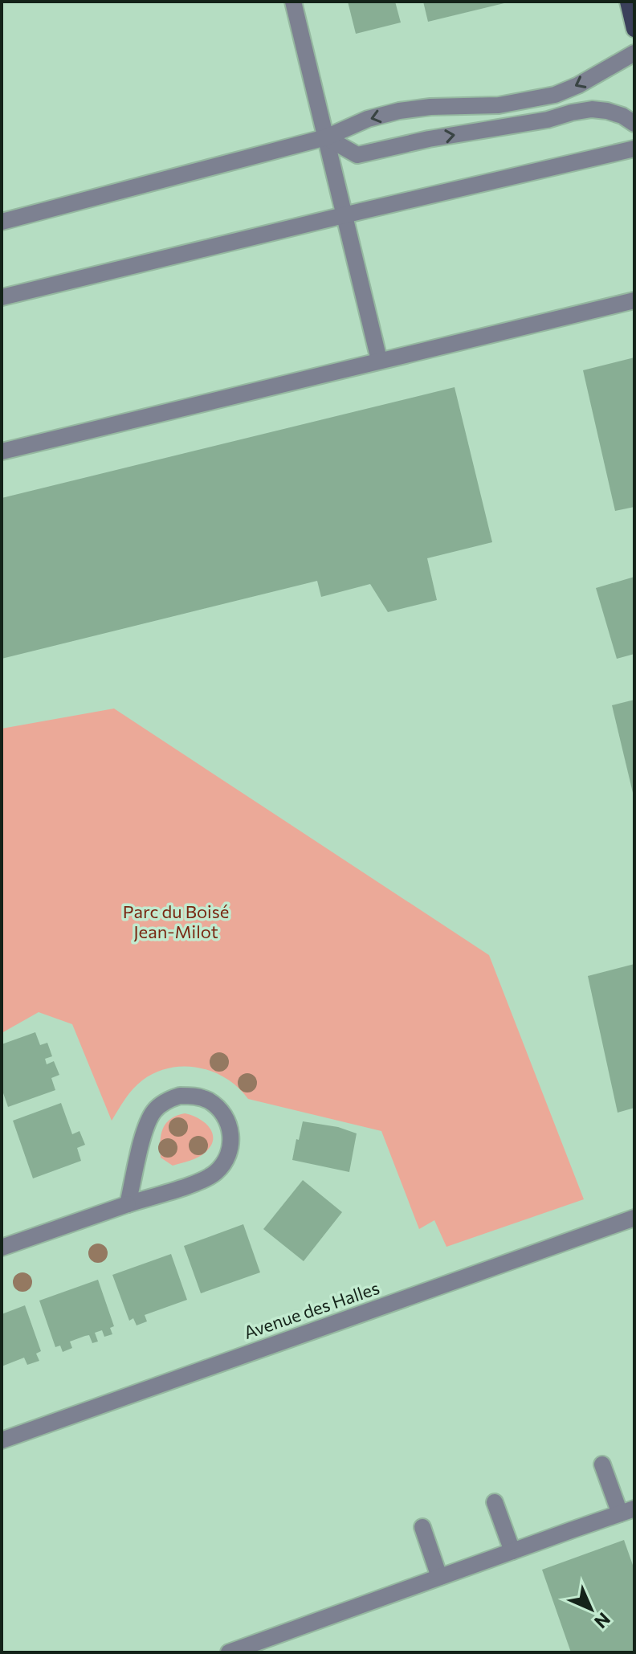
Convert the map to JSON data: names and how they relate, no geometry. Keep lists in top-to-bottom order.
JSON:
{
  "streets": {
    "street": ["Avenue des Halles"]
  },
  "parks": ["Parc du Boisé Jean-Milot"],
  "north": "bottom right"
}
